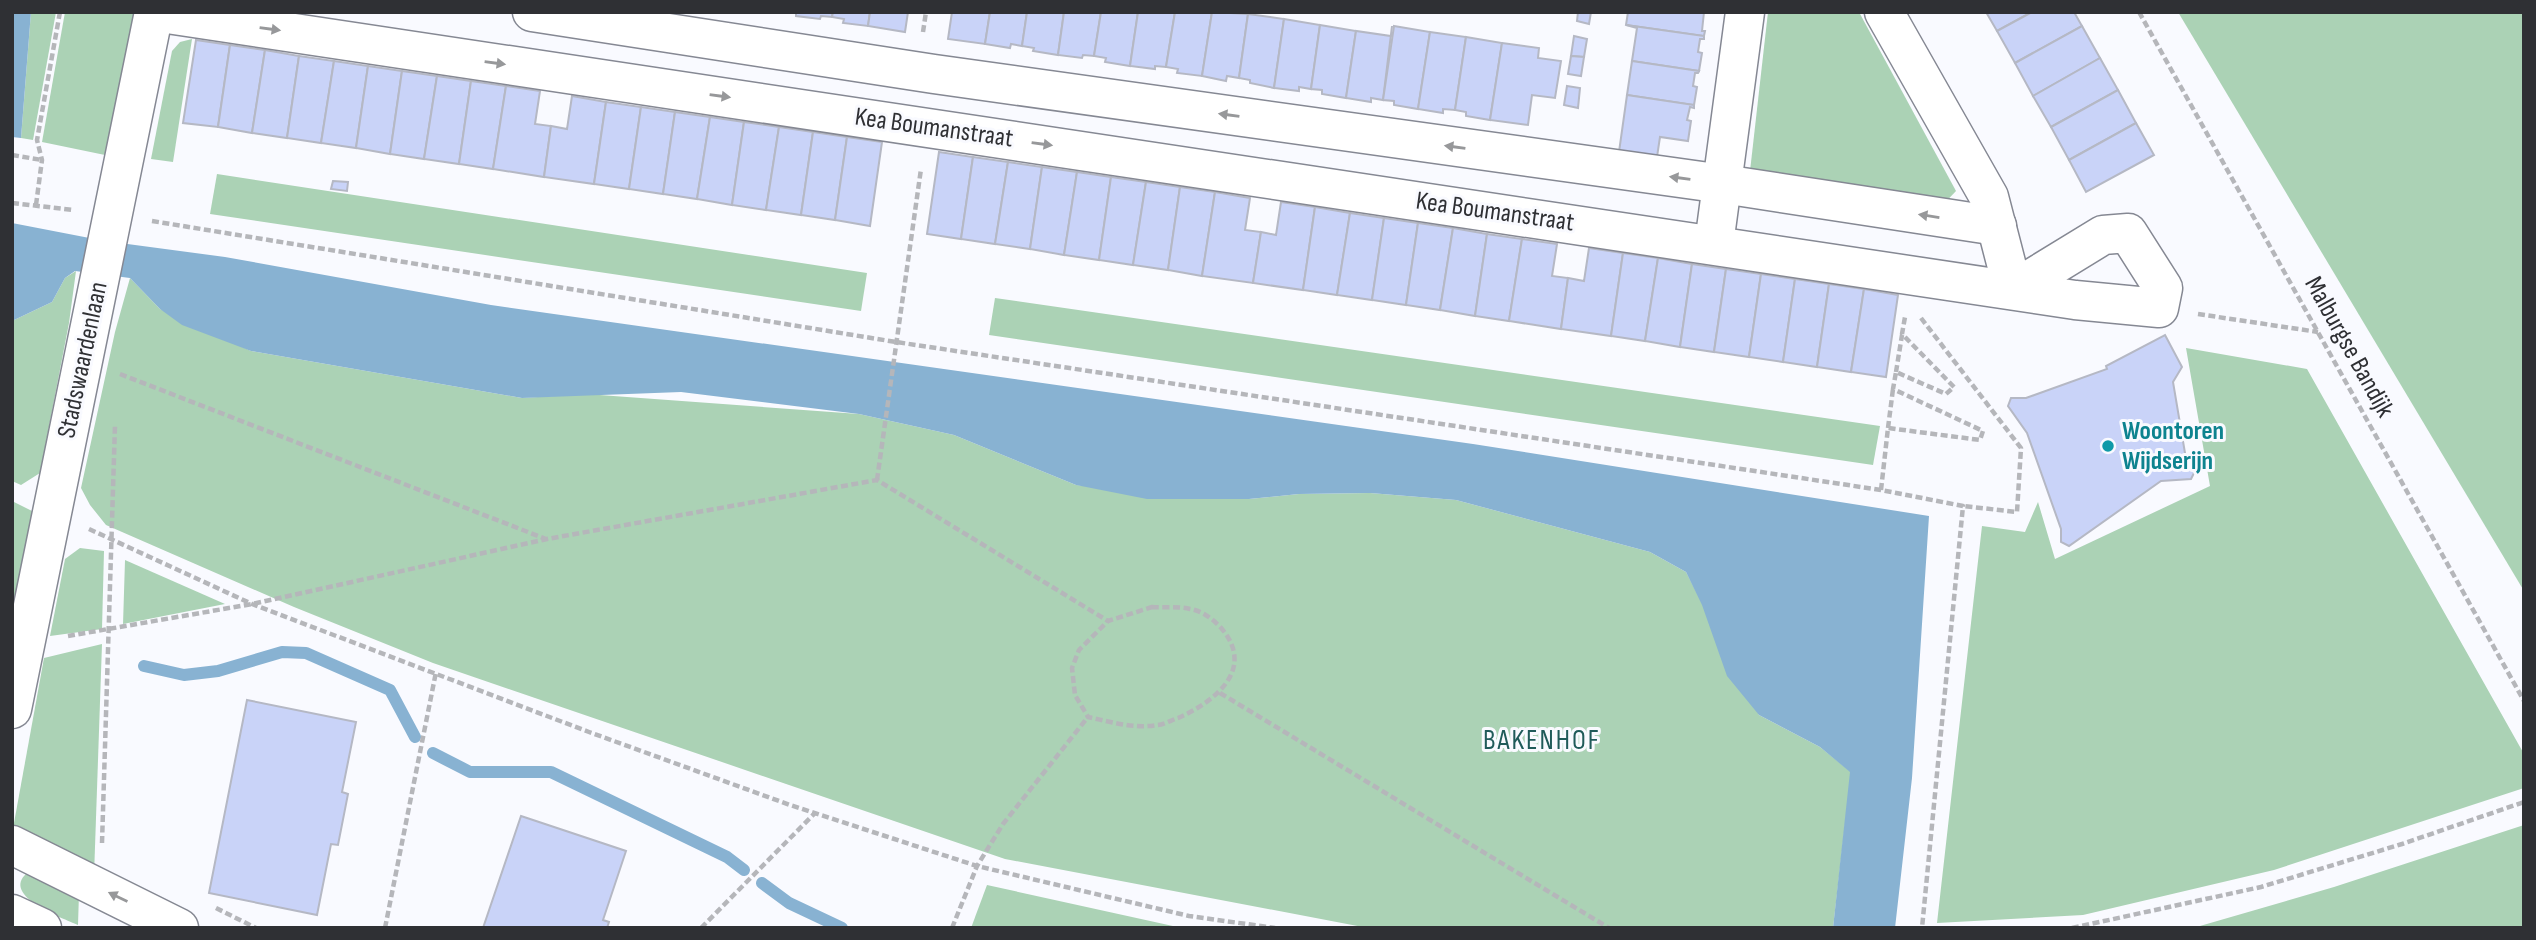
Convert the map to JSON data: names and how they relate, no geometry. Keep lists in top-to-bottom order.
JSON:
{
  "streets": {
    "street": ["Kea Boumanstraat", "Stadswaardenlaan"],
    "path": ["Malburgse Bandijk"]
  },
  "crossings": [
    ["Kea Boumanstraat", "Stadswaardenlaan"]
  ],
  "districts": ["BAKENHOF"],
  "places": ["Woontoren Wijdserijn"]
}
